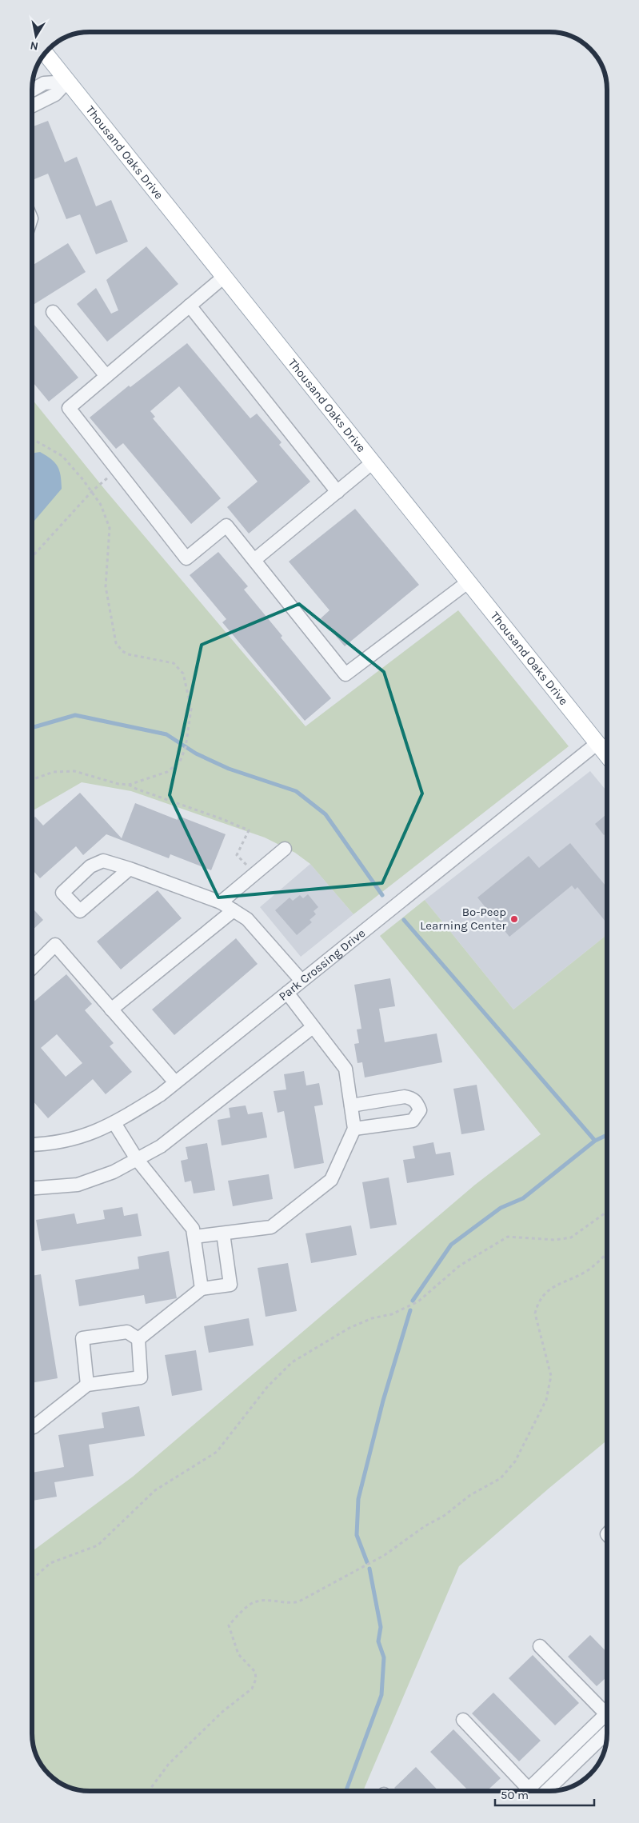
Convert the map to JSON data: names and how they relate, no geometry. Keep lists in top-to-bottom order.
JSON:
{
  "streets": {
    "main road": ["Thousand Oaks Drive"],
    "street": ["Park Crossing Drive"]
  },
  "crossings": [
    ["Thousand Oaks Drive", "Park Crossing Drive"]
  ],
  "places": ["Bo-Peep Learning Center"],
  "scale_bar": "50 m",
  "north": "bottom"
}
